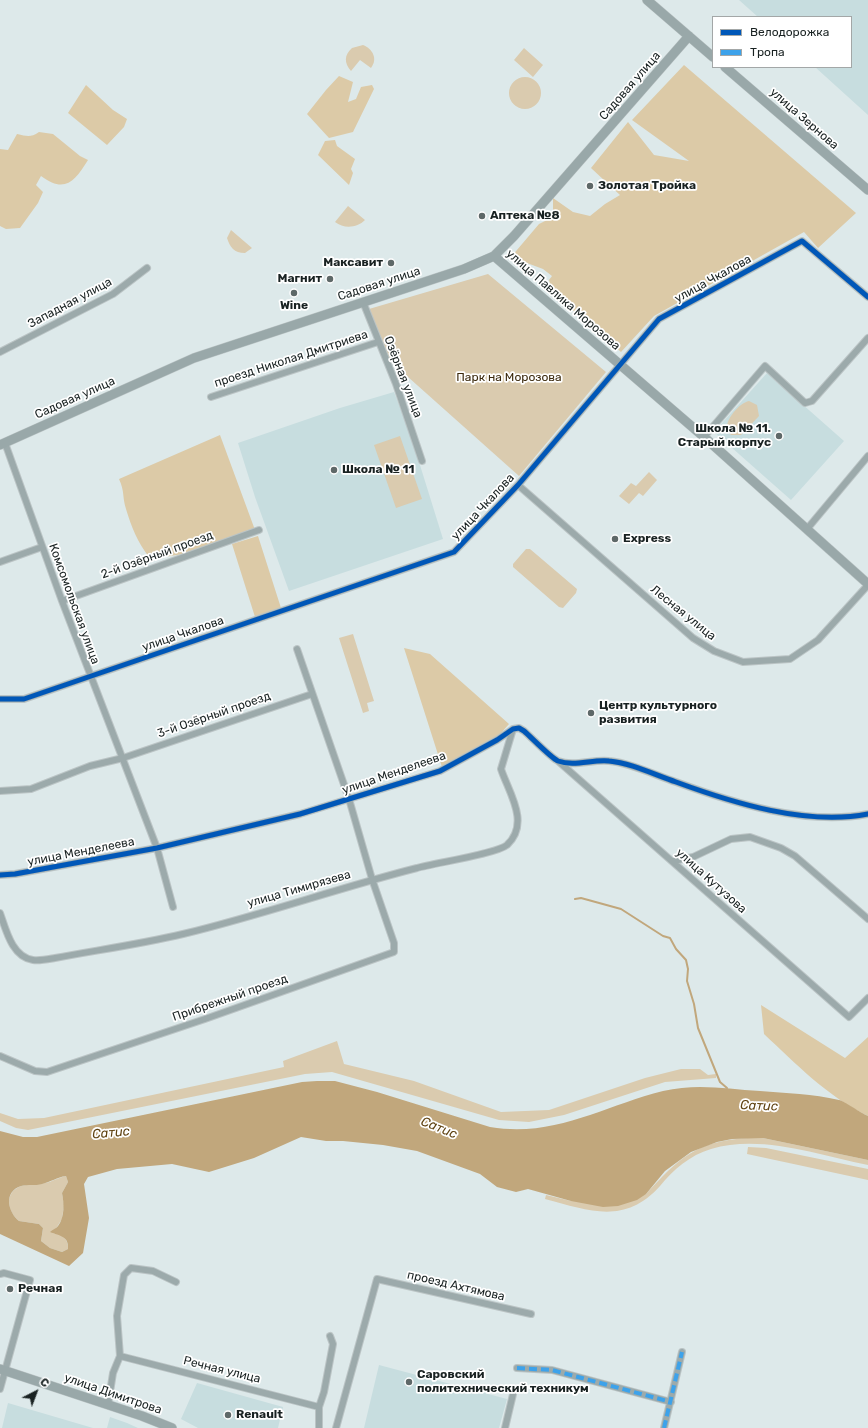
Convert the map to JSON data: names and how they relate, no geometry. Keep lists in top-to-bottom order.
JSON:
{
  "streets": {
    "street": [
      "Садовая улица",
      "улица Зернова",
      "улица Чкалова",
      "улица Павлика Морозова",
      "Западная улица",
      "проезд Николая Дмитриева",
      "Озёрная улица",
      "2-й Озёрный проезд",
      "Комсомольская улица",
      "Лесная улица",
      "3-й Озёрный проезд",
      "улица Менделеева",
      "улица Кутузова",
      "улица Тимирязева",
      "Прибрежный проезд",
      "проезд Ахтямова",
      "Речная улица",
      "улица Димитрова"
    ]
  },
  "crossings": [
    ["Садовая улица", "улица Павлика Морозова"],
    ["Садовая улица", "Озёрная улица"],
    ["Садовая улица", "Комсомольская улица"],
    ["улица Чкалова", "улица Павлика Морозова"],
    ["улица Чкалова", "Комсомольская улица"],
    ["улица Чкалова", "Лесная улица"],
    ["улица Павлика Морозова", "Лесная улица"],
    ["проезд Николая Дмитриева", "Озёрная улица"],
    ["2-й Озёрный проезд", "Комсомольская улица"],
    ["Комсомольская улица", "3-й Озёрный проезд"],
    ["Комсомольская улица", "улица Менделеева"],
    ["улица Менделеева", "улица Тимирязева"],
    ["улица Тимирязева", "Прибрежный проезд"]
  ],
  "water": ["Сатис"],
  "parks": ["Парк на Морозова"],
  "places": [
    "Золотая Тройка",
    "Аптека №8",
    "Максавит",
    "Магнит",
    "Wine",
    "Школа № 11. Старый корпус",
    "Школа № 11",
    "Express",
    "Центр культурного развития",
    "Речная",
    "Саровский политехнический техникум",
    "Renault"
  ],
  "legend": ["Велодорожка", "Тропа"],
  "north": "top right"
}
